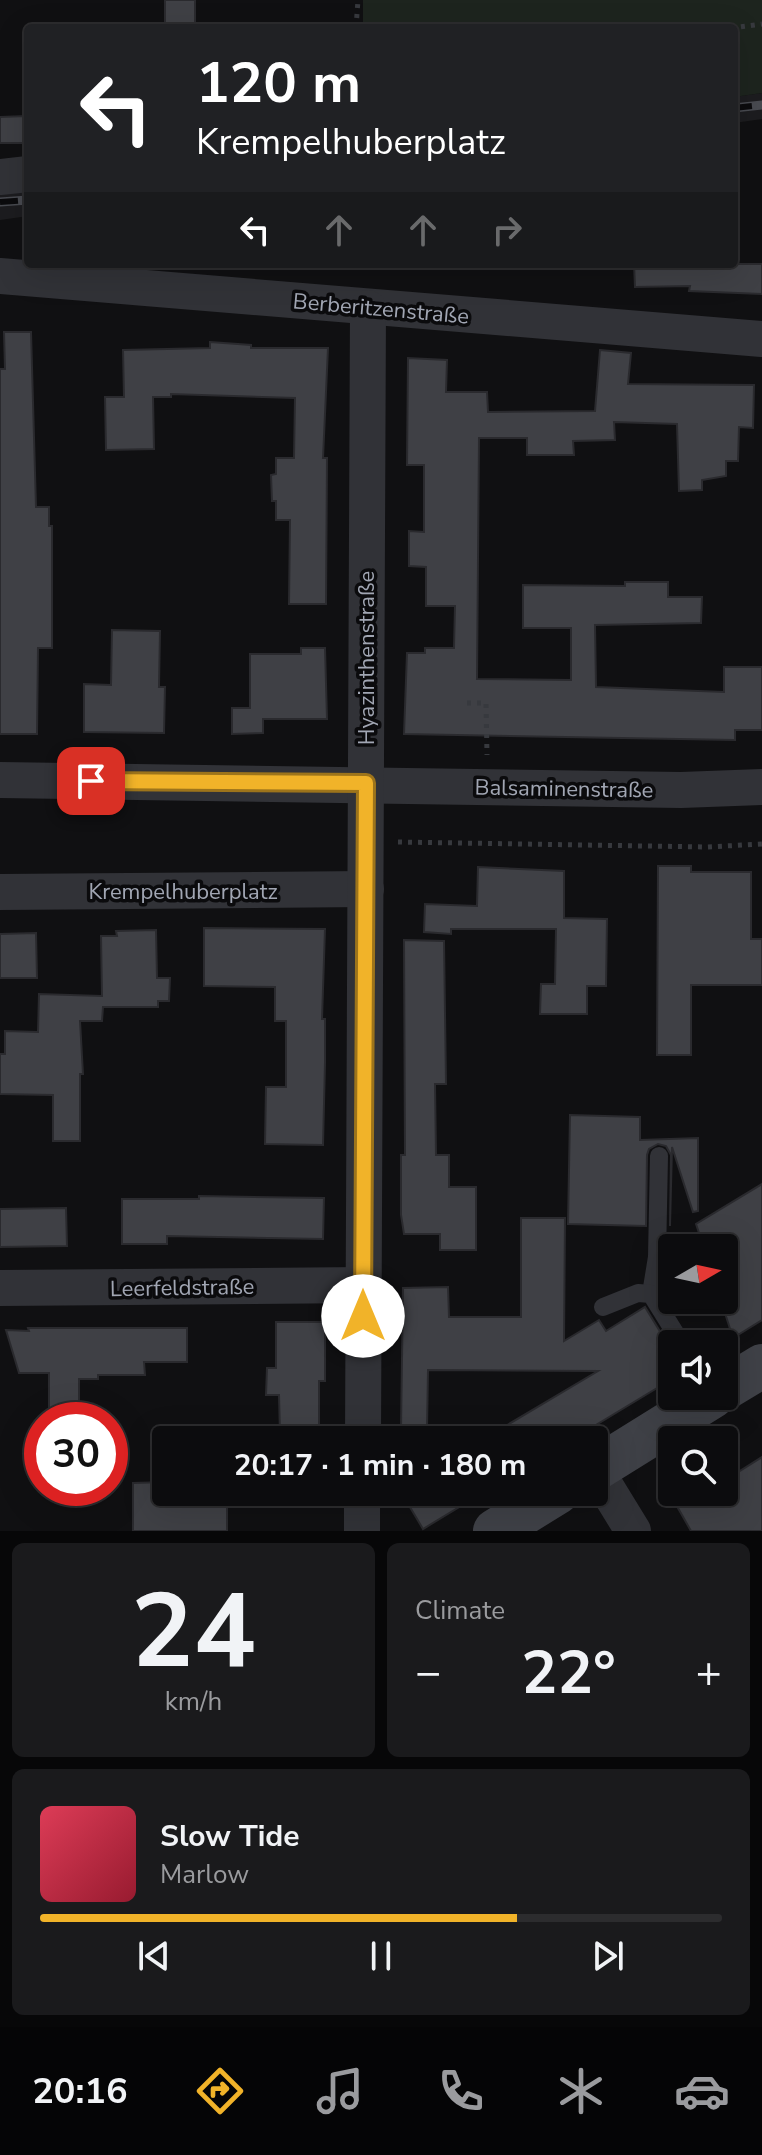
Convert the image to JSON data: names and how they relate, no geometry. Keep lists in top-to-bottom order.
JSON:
{
  "streets": {
    "street": [
      "Berberitzenstraße",
      "Hyazinthenstraße",
      "Balsaminenstraße",
      "Krempelhuberplatz",
      "Leerfeldstraße"
    ]
  },
  "crossings": [
    ["Berberitzenstraße", "Hyazinthenstraße"],
    ["Hyazinthenstraße", "Balsaminenstraße"],
    ["Hyazinthenstraße", "Krempelhuberplatz"],
    ["Hyazinthenstraße", "Leerfeldstraße"]
  ],
  "north": "right",
  "page": {
    "turn": ["120 m", "Krempelhuberplatz"],
    "limit": "30",
    "trip": "20:17 · 1 min · 180 m",
    "tile": [
      ["24", "km/h"],
      "Climate"
    ],
    "heat": ["−", "22°", "+"],
    "song": ["Slow Tide", "Marlow"],
    "tabs": "20:16"
  }
}
